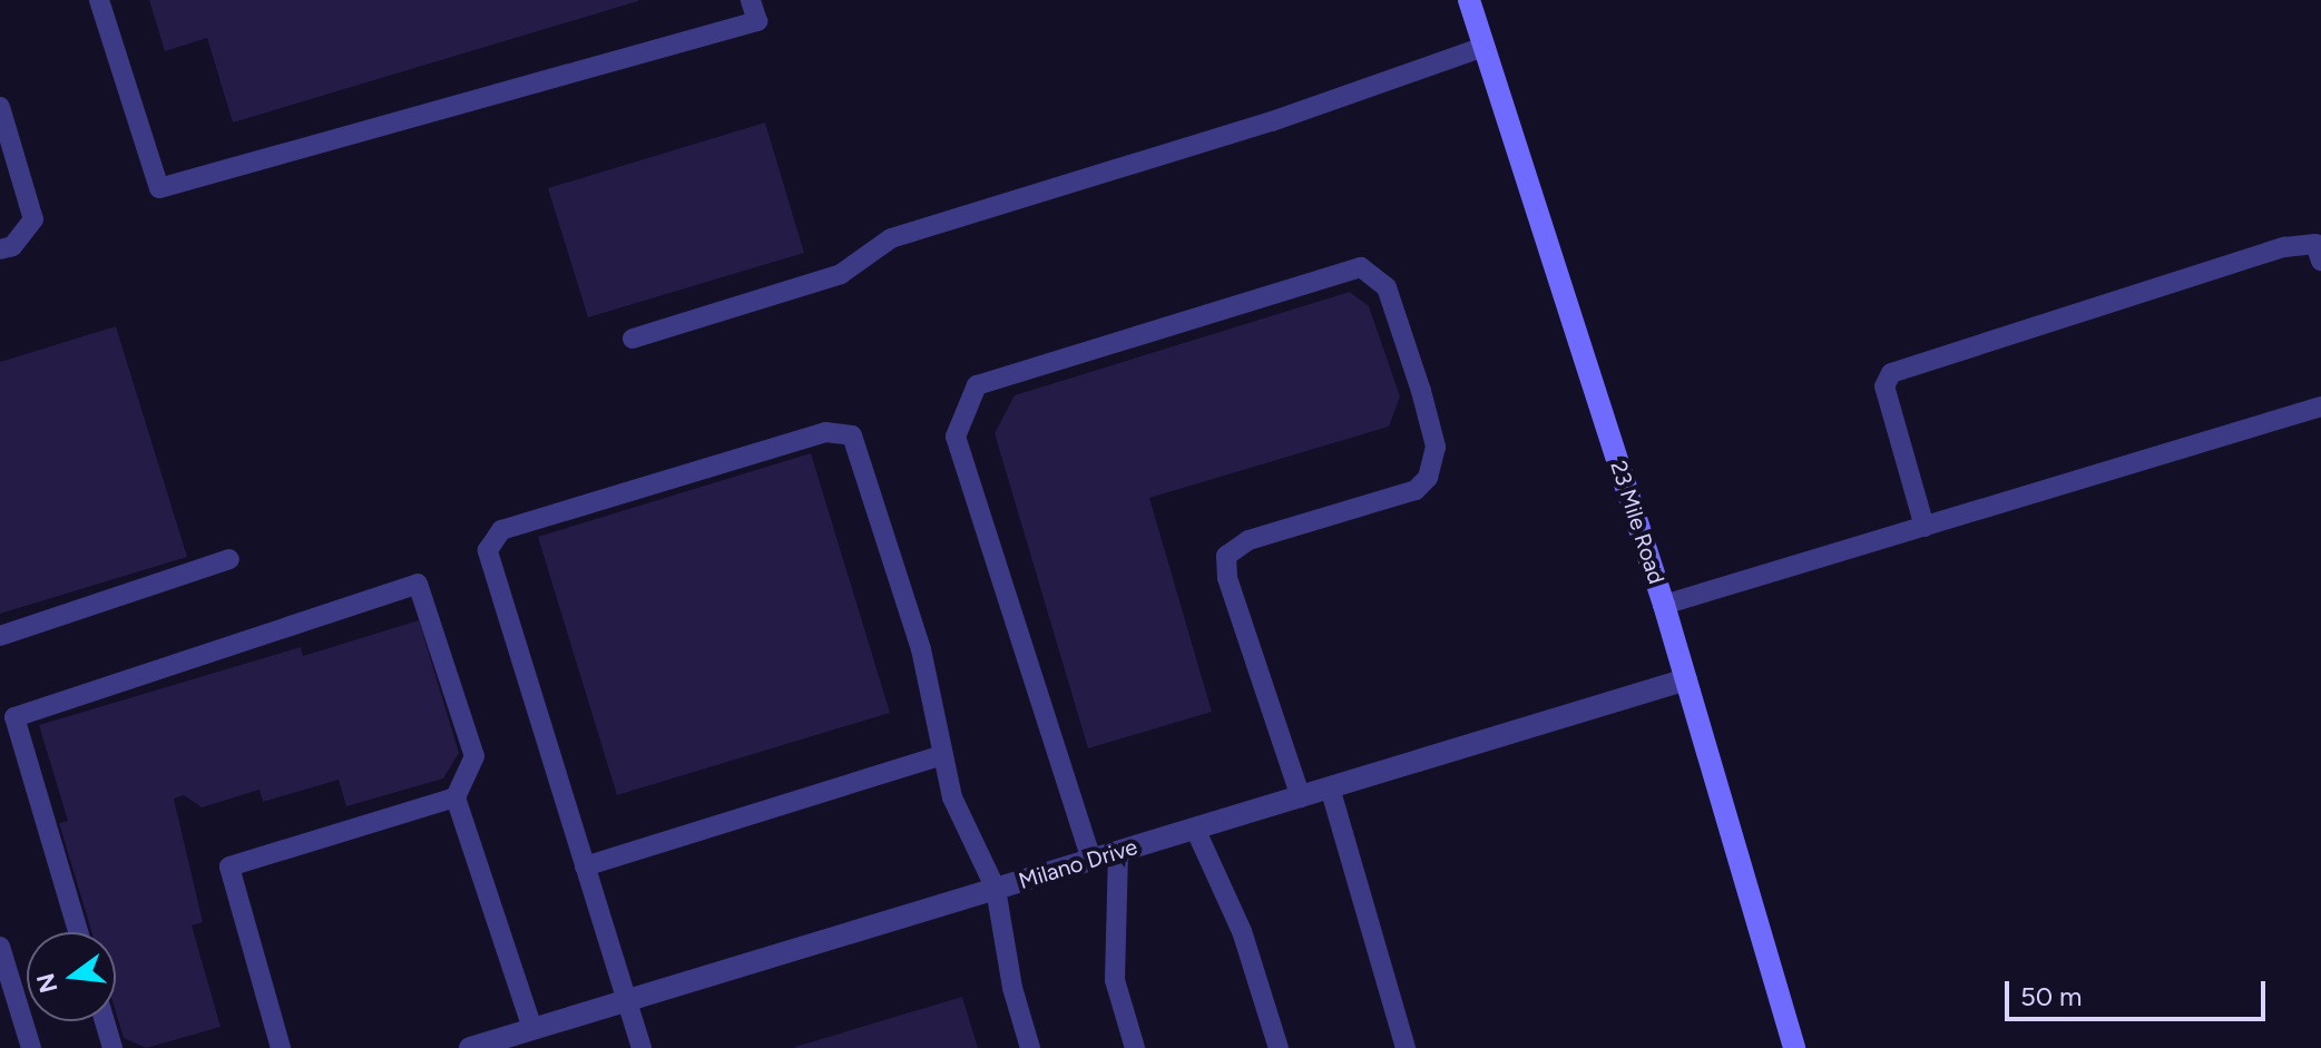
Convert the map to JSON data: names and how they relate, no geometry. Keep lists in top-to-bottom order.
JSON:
{
  "streets": {
    "main road": ["23 Mile Road"],
    "street": ["Milano Drive"]
  },
  "crossings": [
    ["23 Mile Road", "Milano Drive"]
  ],
  "scale_bar": "50 m",
  "north": "left"
}
